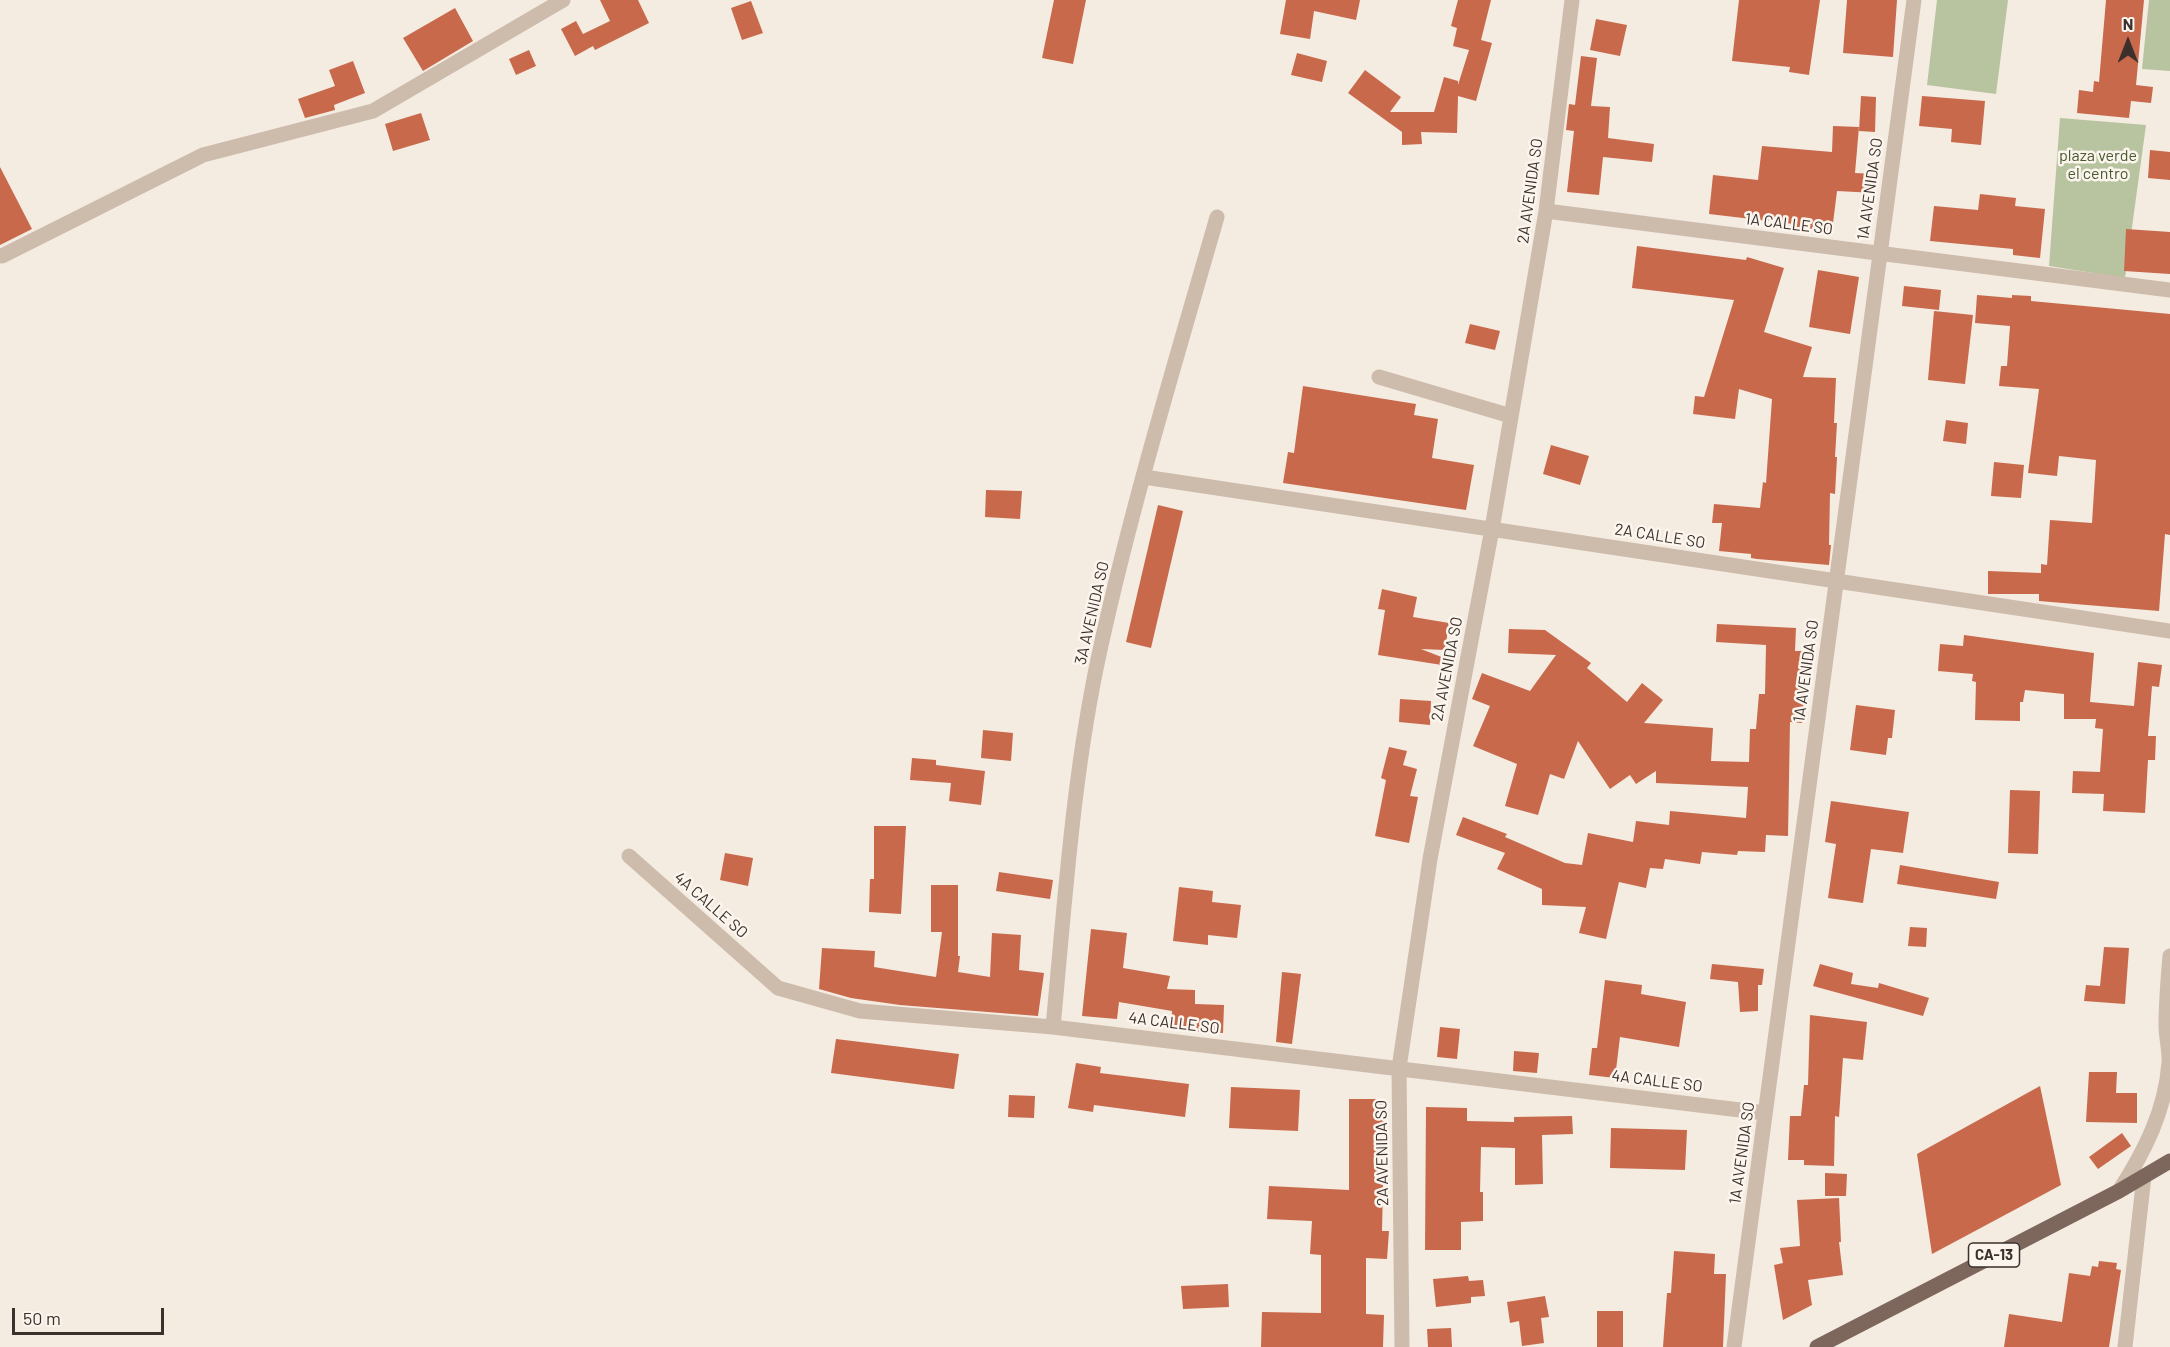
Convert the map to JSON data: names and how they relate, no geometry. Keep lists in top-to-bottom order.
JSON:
{
  "streets": {
    "main road": ["CA-13"],
    "street": [
      "1A AVENIDA SO",
      "2A AVENIDA SO",
      "1A CALLE SO",
      "2A CALLE SO",
      "3A AVENIDA SO",
      "4A CALLE SO"
    ]
  },
  "crossings": [
    ["1A AVENIDA SO", "1A CALLE SO"],
    ["1A AVENIDA SO", "2A CALLE SO"],
    ["1A AVENIDA SO", "4A CALLE SO"],
    ["2A AVENIDA SO", "1A CALLE SO"],
    ["2A AVENIDA SO", "2A CALLE SO"],
    ["2A AVENIDA SO", "4A CALLE SO"],
    ["2A CALLE SO", "3A AVENIDA SO"],
    ["3A AVENIDA SO", "4A CALLE SO"]
  ],
  "parks": ["plaza verde el centro"],
  "scale_bar": "50 m",
  "north": "top"
}
